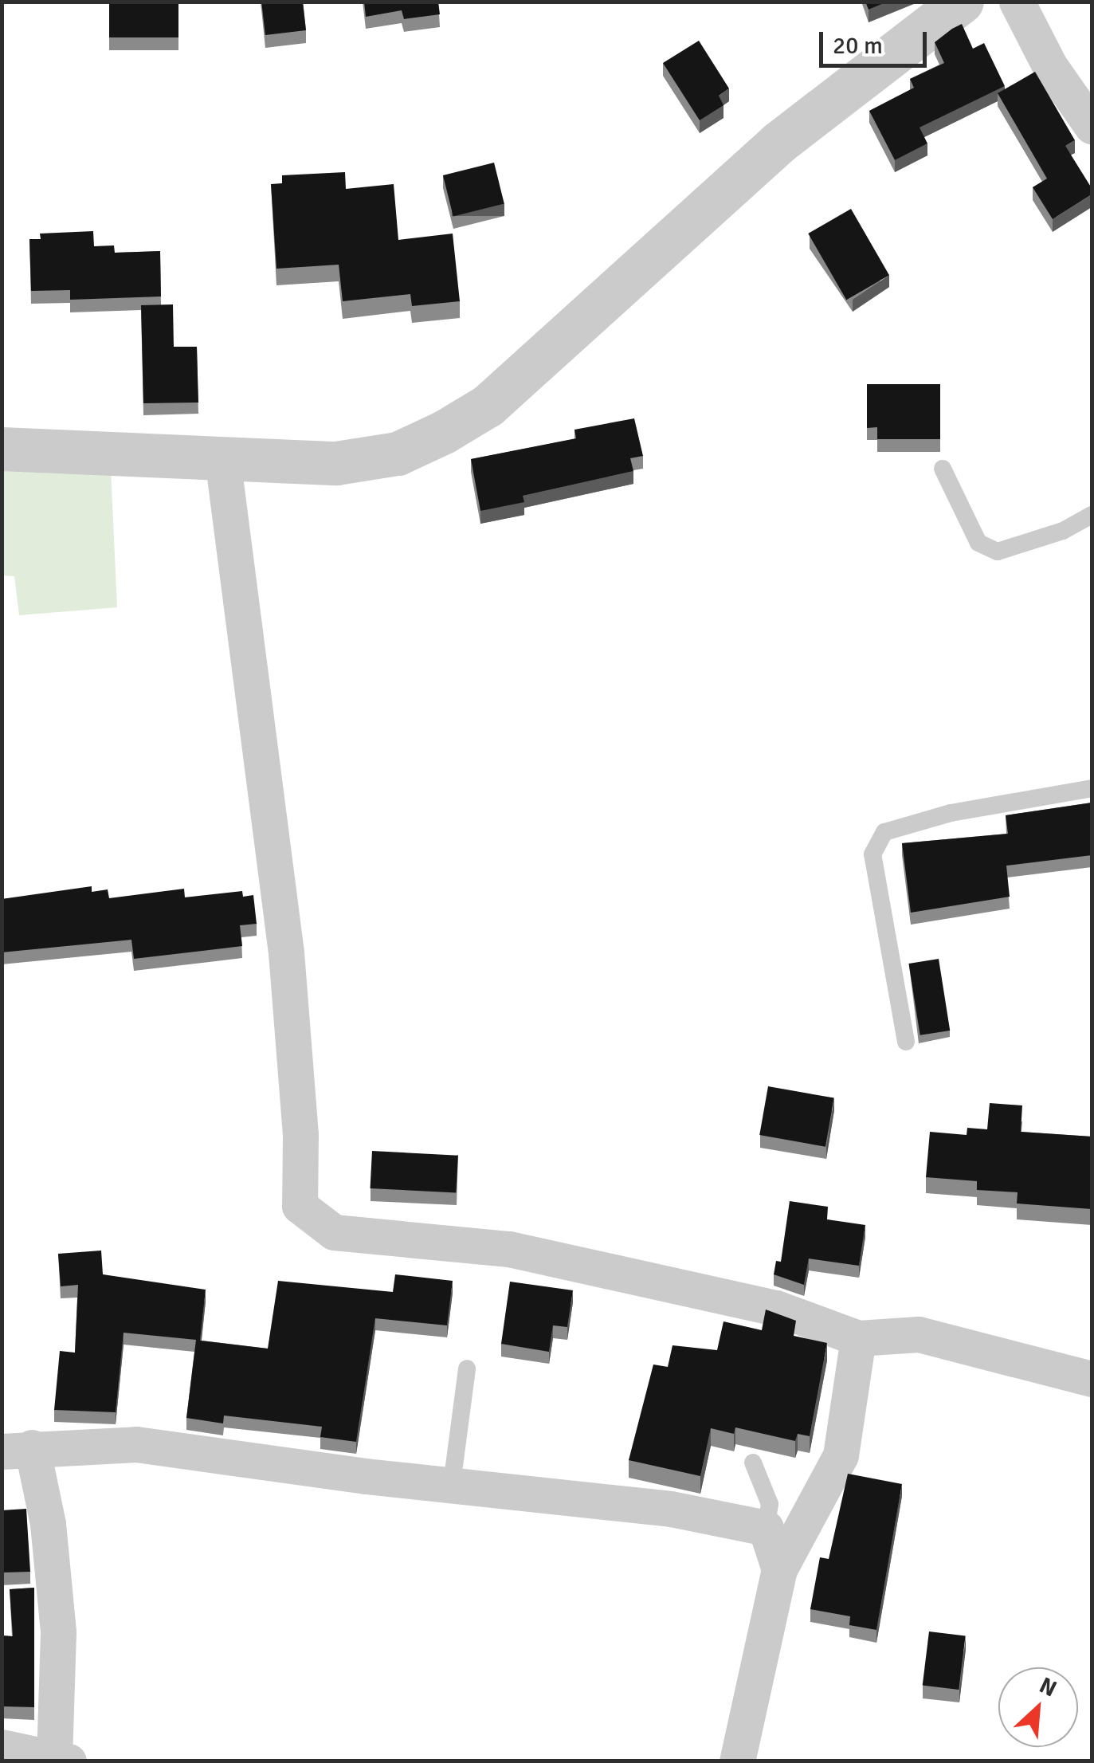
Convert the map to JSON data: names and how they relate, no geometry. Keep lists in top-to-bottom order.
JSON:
{
  "scale_bar": "20 m",
  "north": "top right"
}
